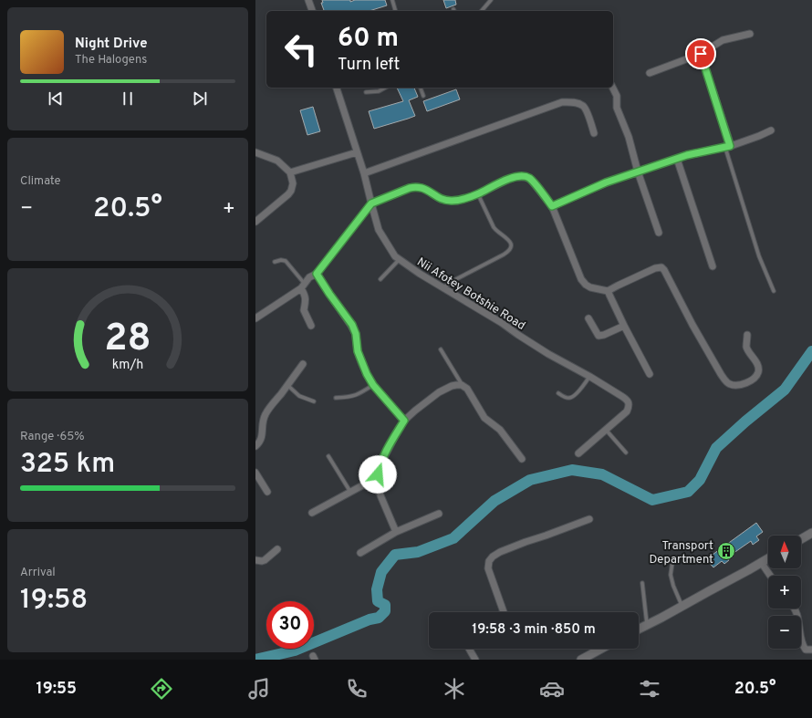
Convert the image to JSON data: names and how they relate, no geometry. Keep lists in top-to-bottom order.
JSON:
{
  "streets": {
    "street": ["Nii Afotey Botshie Road"]
  },
  "places": {
    "building": ["Transport Department"]
  },
  "north": "top",
  "page": {
    "turn": ["60 m", "Turn left"],
    "song": ["Night Drive", "The Halogens"],
    "tile": [
      "Climate",
      ["Range · 65%", "325 km"],
      ["Arrival", "19:58"]
    ],
    "heat": ["−", "20.5°", "+"],
    "map_buttons": ["+", "−"],
    "limit": "30",
    "trip": "19:58 · 3 min · 850 m",
    "tabs": ["19:55", "20.5°"],
    "gauge": ["28", "km/h"]
  }
}
